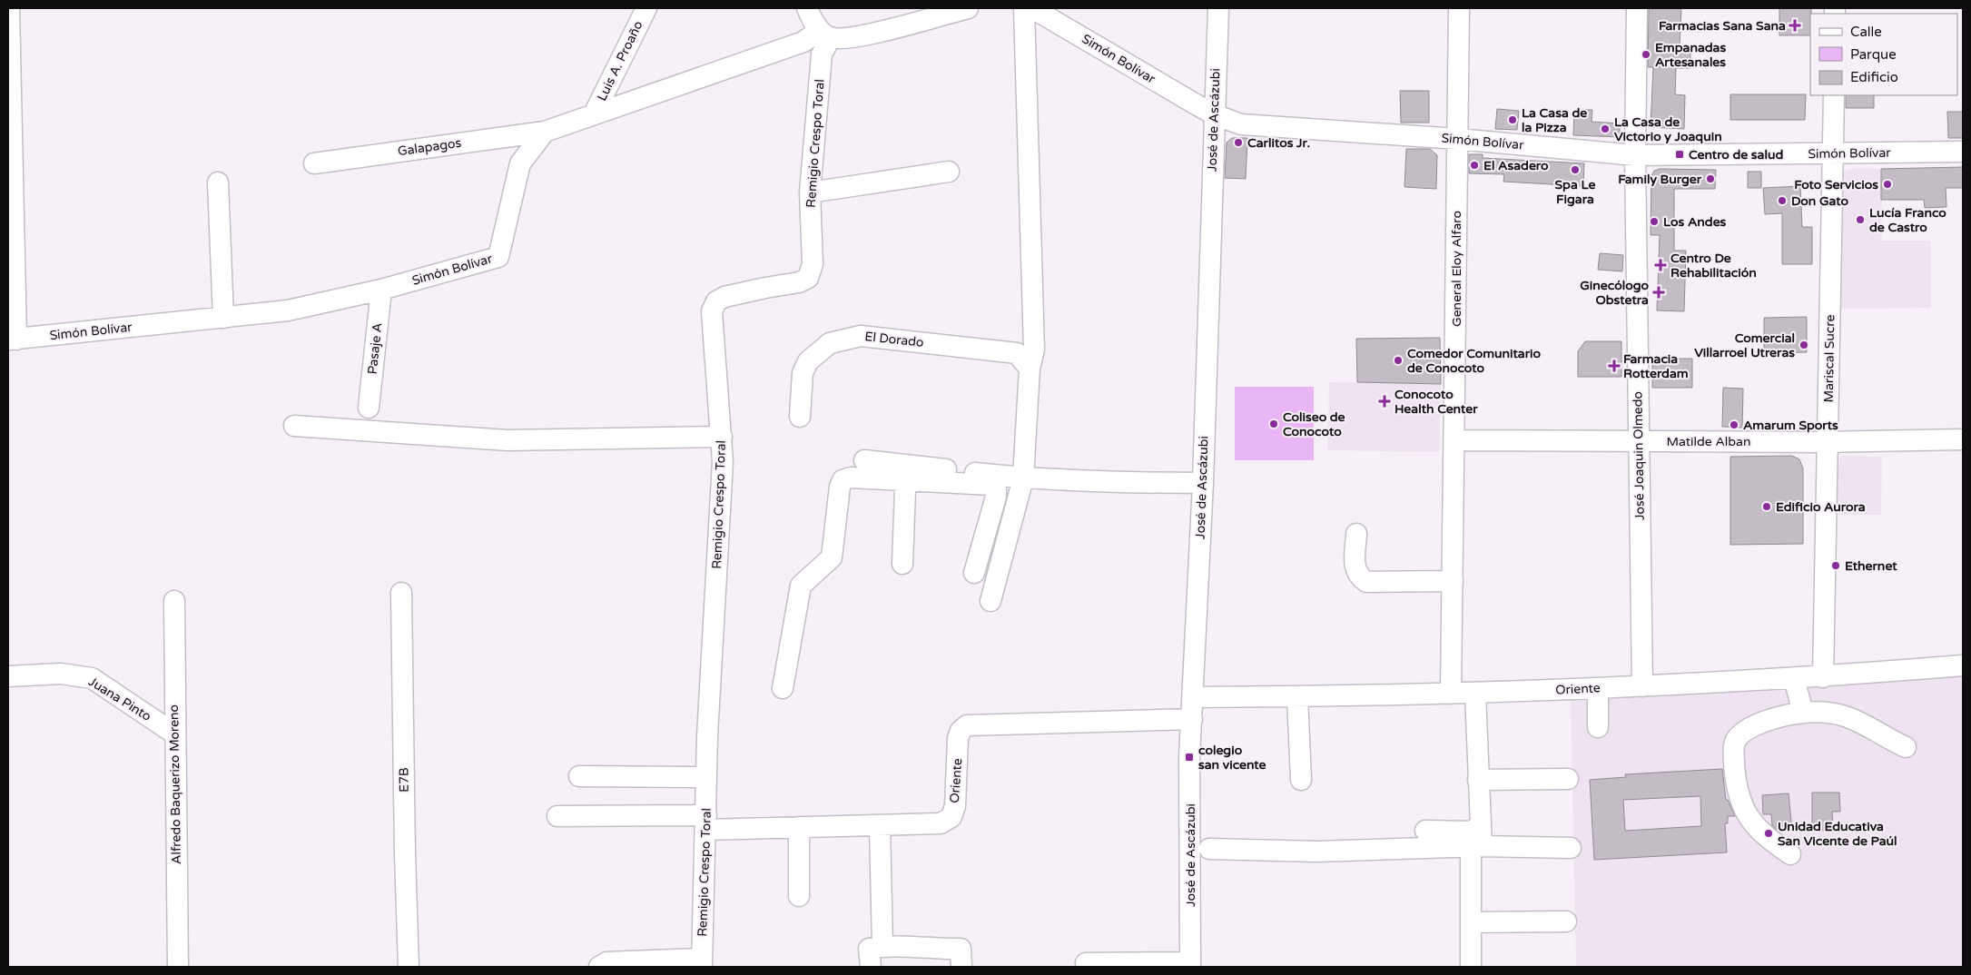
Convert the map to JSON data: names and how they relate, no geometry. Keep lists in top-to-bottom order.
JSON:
{
  "streets": {
    "street": [
      "Simón Bolívar",
      "Luis A. Proaño",
      "José de Ascázubi",
      "Remigio Crespo Toral",
      "Galapagos",
      "General Eloy Alfaro",
      "El Dorado",
      "Pasaje A",
      "Mariscal Sucre",
      "Matilde Alban",
      "José Joaquin Olmedo",
      "Oriente",
      "Juana Pinto",
      "E7B",
      "Alfredo Baquerizo Moreno"
    ]
  },
  "crossings": [
    ["Simón Bolívar", "José de Ascázubi"],
    ["Simón Bolívar", "Galapagos"],
    ["Simón Bolívar", "General Eloy Alfaro"],
    ["Simón Bolívar", "Pasaje A"],
    ["Simón Bolívar", "Mariscal Sucre"],
    ["Simón Bolívar", "José Joaquin Olmedo"],
    ["José de Ascázubi", "Oriente"],
    ["Remigio Crespo Toral", "Oriente"],
    ["General Eloy Alfaro", "Matilde Alban"],
    ["General Eloy Alfaro", "Oriente"],
    ["Mariscal Sucre", "Matilde Alban"],
    ["Mariscal Sucre", "Oriente"],
    ["Matilde Alban", "José Joaquin Olmedo"],
    ["José Joaquin Olmedo", "Oriente"],
    ["Juana Pinto", "Alfredo Baquerizo Moreno"]
  ],
  "places": {
    "health": [
      "Farmacias Sana Sana",
      "Centro De Rehabilitación",
      "Ginecólogo Obstetra",
      "Farmacia Rotterdam",
      "Conocoto Health Center"
    ],
    "other": [
      "Empanadas Artesanales",
      "La Casa de la Pizza",
      "La Casa de Victorio y Joaquin",
      "Carlitos Jr.",
      "El Asadero",
      "Spa Le Figara",
      "Family Burger",
      "Foto Servicios",
      "Don Gato",
      "Lucía Franco de Castro",
      "Los Andes",
      "Comercial Villarroel Utreras",
      "Comedor Comunitario de Conocoto",
      "Coliseo de Conocoto",
      "Amarum Sports",
      "Edificio Aurora",
      "Ethernet",
      "Unidad Educativa San Vicente de Paúl"
    ],
    "transit": ["Centro de salud", "colegio san vicente"]
  },
  "legend": ["Calle", "Parque", "Edificio"]
}
